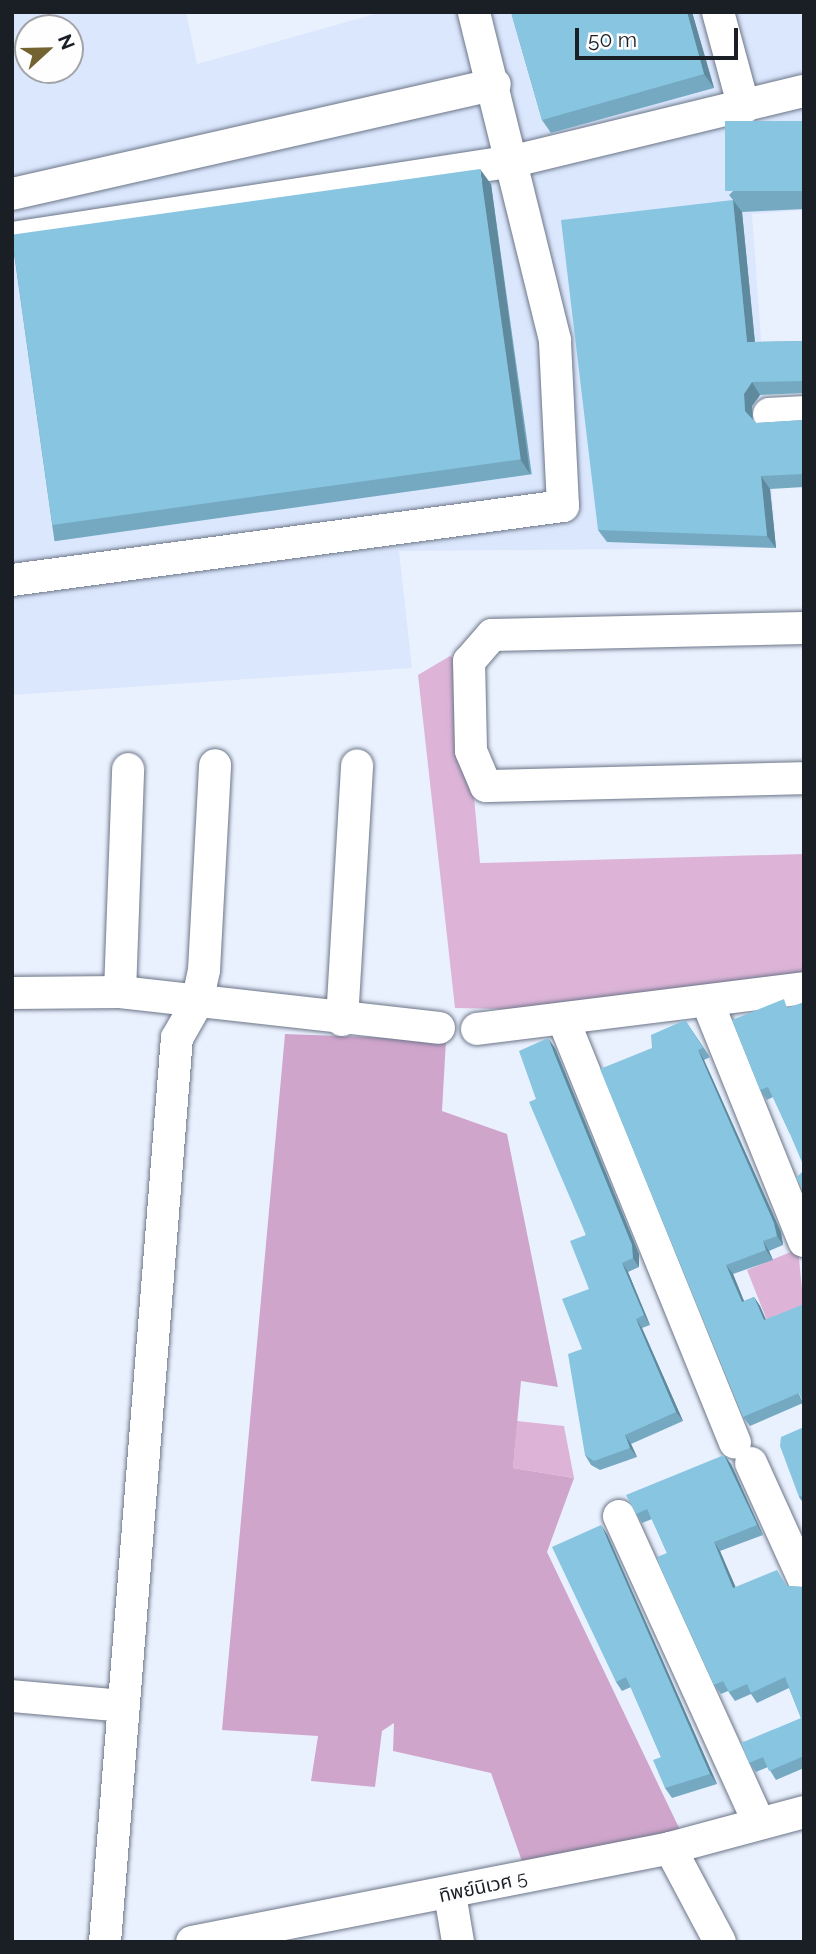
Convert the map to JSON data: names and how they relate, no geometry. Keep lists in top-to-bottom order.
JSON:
{
  "streets": {
    "street": ["ทิพย์นิเวศ 5"]
  },
  "scale_bar": "50 m",
  "north": "right"
}
